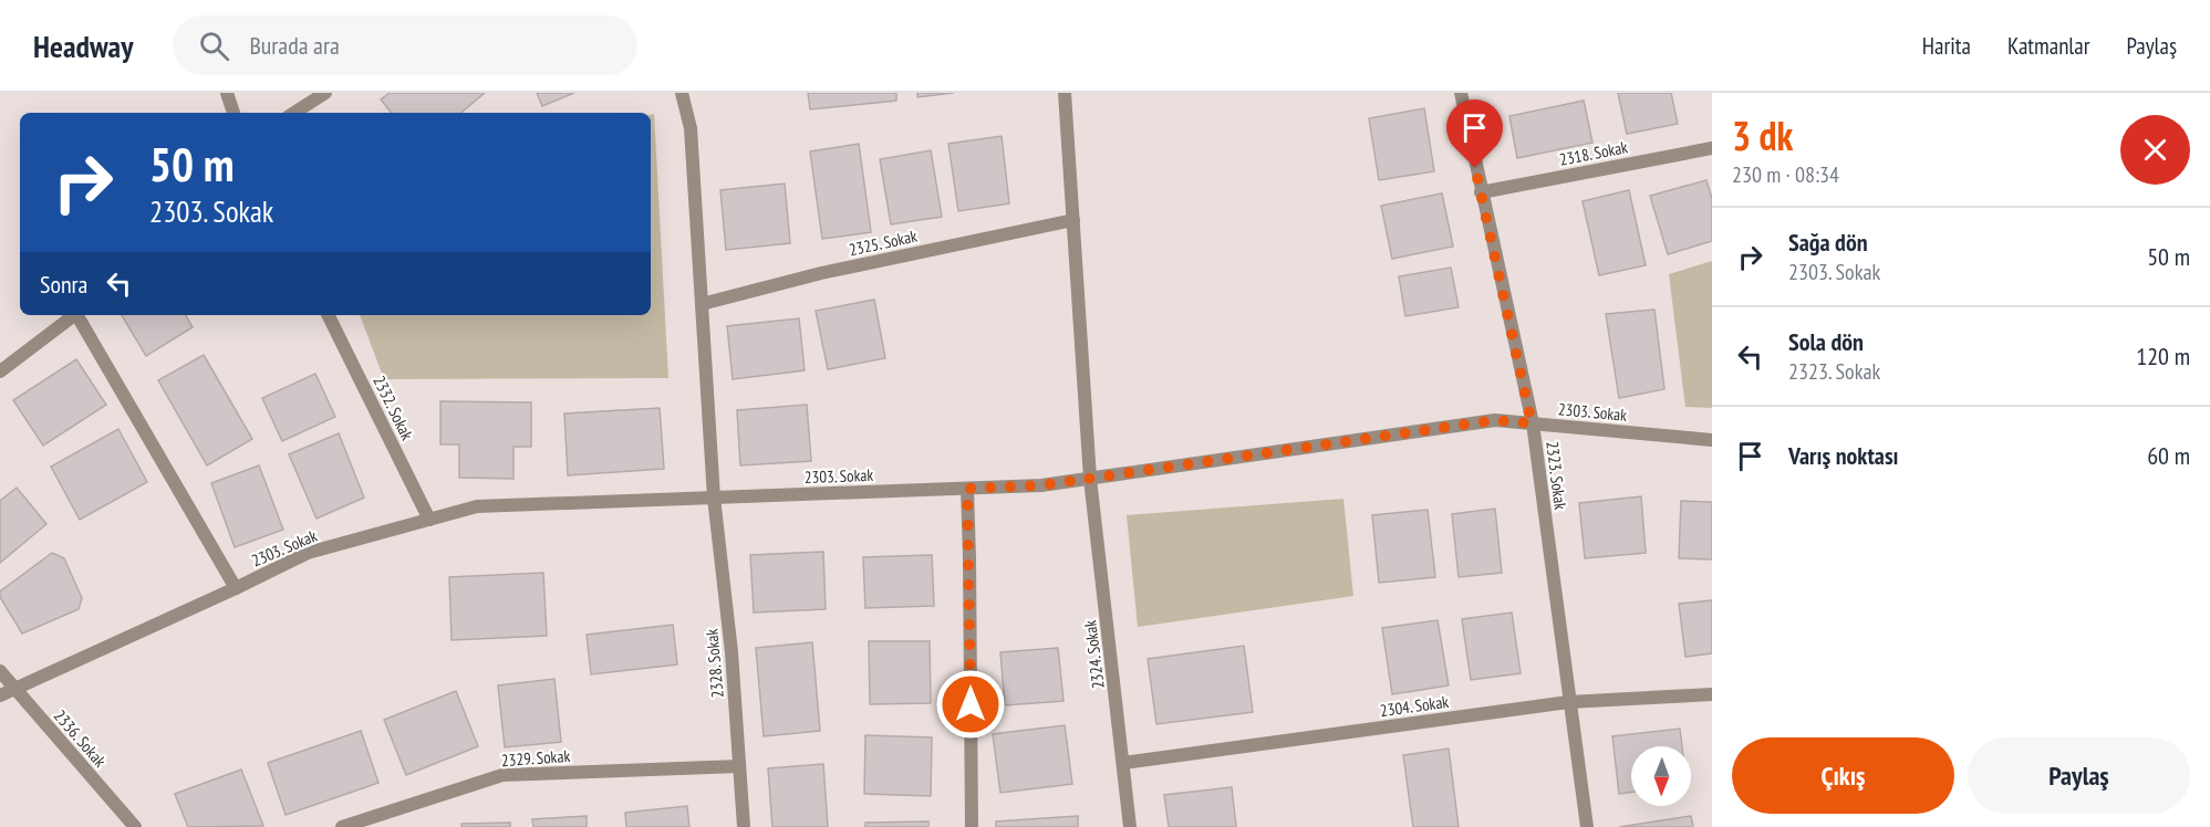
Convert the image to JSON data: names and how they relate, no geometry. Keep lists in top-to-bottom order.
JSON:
{
  "streets": {
    "street": [
      "2318. Sokak",
      "2325. Sokak",
      "2332. Sokak",
      "2303. Sokak",
      "2323. Sokak",
      "2324. Sokak",
      "2328. Sokak",
      "2304. Sokak",
      "2336. Sokak",
      "2329. Sokak"
    ]
  },
  "crossings": [
    ["2318. Sokak", "2323. Sokak"],
    ["2325. Sokak", "2324. Sokak"],
    ["2325. Sokak", "2328. Sokak"],
    ["2332. Sokak", "2303. Sokak"],
    ["2303. Sokak", "2323. Sokak"],
    ["2303. Sokak", "2324. Sokak"],
    ["2303. Sokak", "2328. Sokak"],
    ["2303. Sokak", "2336. Sokak"],
    ["2323. Sokak", "2304. Sokak"],
    ["2324. Sokak", "2304. Sokak"],
    ["2328. Sokak", "2329. Sokak"]
  ],
  "north": "bottom",
  "page": {
    "header": "Headway",
    "search": "Burada ara",
    "nav": ["Harita", "Katmanlar", "Paylaş"],
    "heading": ["3 dk", "230 m · 08:34"],
    "turn": ["50 m", "2303. Sokak"],
    "list": [
      {
        "name": "Sağa dön",
        "note": "2303. Sokak",
        "value": "50 m"
      },
      {
        "name": "Sola dön",
        "note": "2323. Sokak",
        "value": "120 m"
      },
      {
        "name": "Varış noktası",
        "value": "60 m"
      }
    ],
    "then": "Sonra",
    "buttons": ["Çıkış", "Paylaş"]
  }
}
